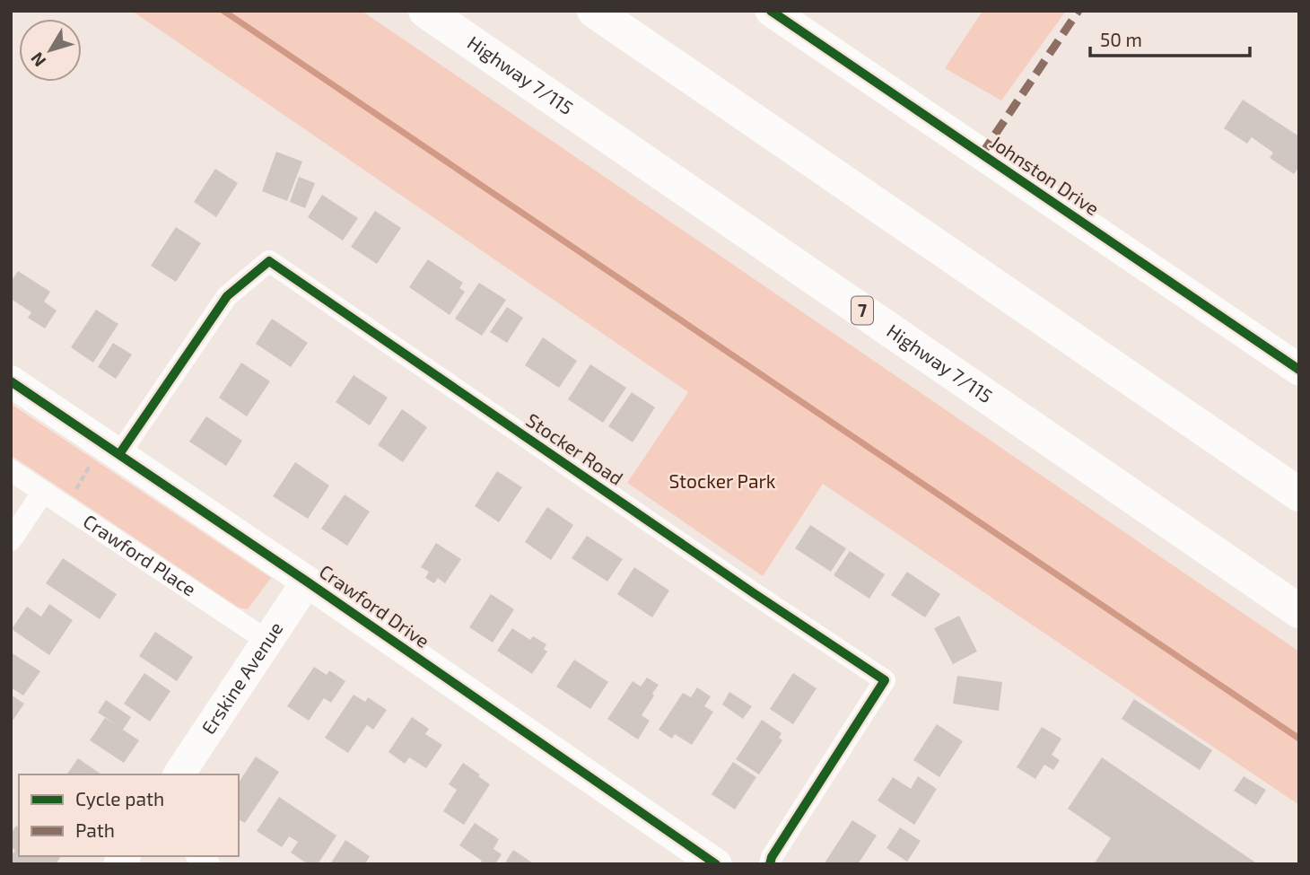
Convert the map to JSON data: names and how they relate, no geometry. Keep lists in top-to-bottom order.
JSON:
{
  "streets": {
    "highway": ["Highway 7/115", "7"],
    "street": [
      "Johnston Drive",
      "Stocker Road",
      "Crawford Place",
      "Crawford Drive",
      "Erskine Avenue"
    ]
  },
  "crossings": [
    ["Stocker Road", "Crawford Drive"],
    ["Crawford Place", "Erskine Avenue"],
    ["Crawford Drive", "Erskine Avenue"]
  ],
  "parks": ["Stocker Park"],
  "legend": ["Cycle path", "Path"],
  "scale_bar": "50 m",
  "north": "bottom left"
}
